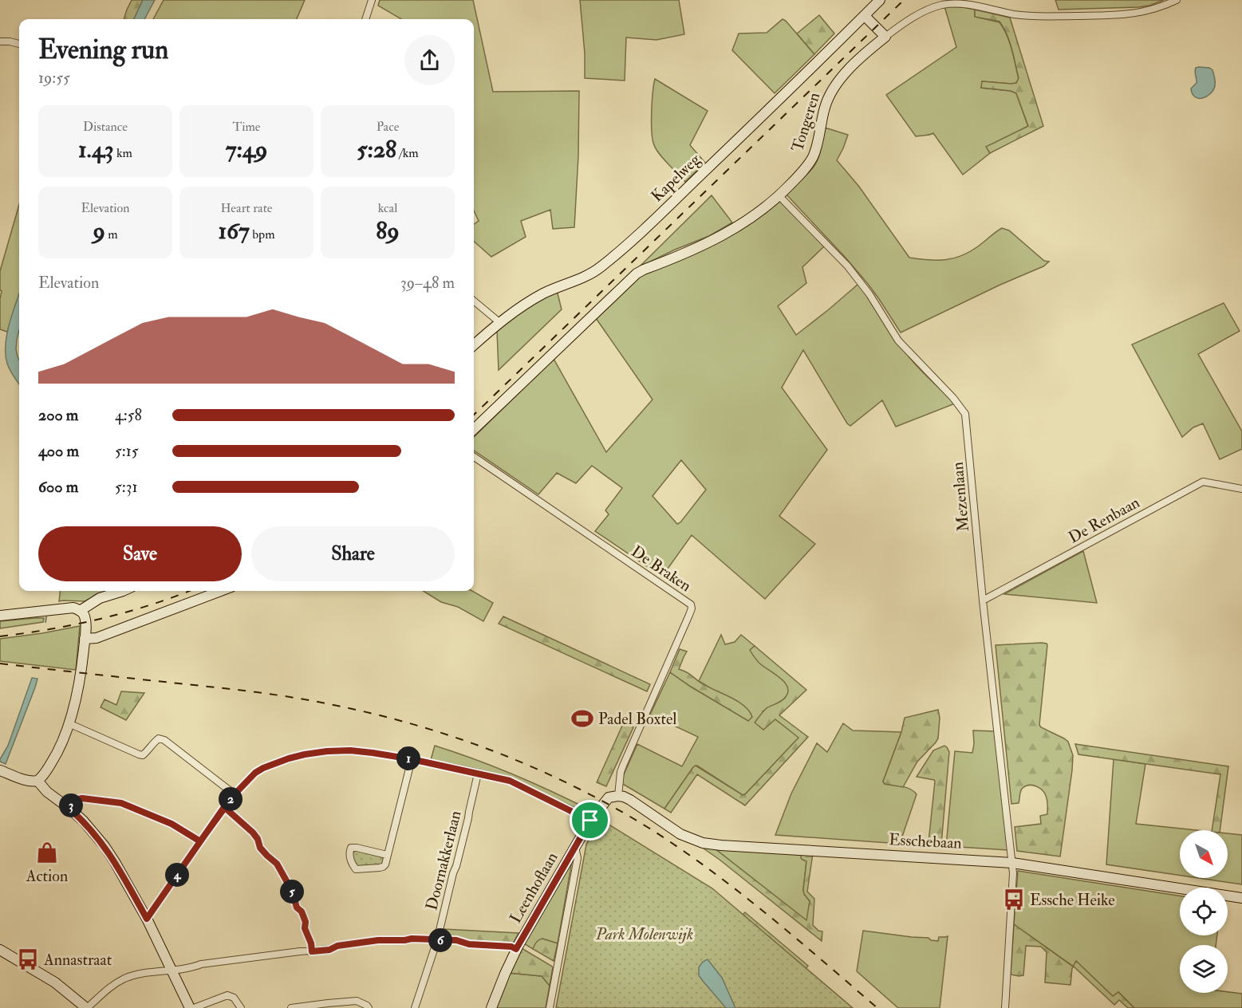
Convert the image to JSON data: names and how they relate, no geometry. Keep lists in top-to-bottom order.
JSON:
{
  "streets": {
    "street": [
      "Tongeren",
      "Kapelweg",
      "Mezenlaan",
      "De Renbaan",
      "De Braken",
      "Esschebaan",
      "Doornakkerlaan",
      "Leenhoflaan"
    ]
  },
  "crossings": [
    ["Tongeren", "Mezenlaan"],
    ["Mezenlaan", "De Renbaan"],
    ["Mezenlaan", "Esschebaan"],
    ["De Braken", "Esschebaan"],
    ["De Braken", "Leenhoflaan"],
    ["Esschebaan", "Leenhoflaan"]
  ],
  "parks": ["Park Molenwijk"],
  "places": {
    "sports": ["Padel Boxtel"],
    "shop": ["Action"],
    "bus stop": ["Essche Heike", "Annastraat"]
  },
  "north": "bottom right",
  "page": {
    "heading": ["Evening run", "19:55"],
    "stats": [
      ["Distance", "1.43 km"],
      ["Time", "7:49"],
      ["Pace", "5:28 /km"],
      ["Elevation", "9 m"],
      ["Heart rate", "167 bpm"],
      ["kcal", "89"]
    ],
    "chart": ["Elevation", "39–48 m"],
    "list": [
      {
        "name": "200 m",
        "note": "4:58"
      },
      {
        "name": "400 m",
        "note": "5:15"
      },
      {
        "name": "600 m",
        "note": "5:31"
      }
    ],
    "buttons": ["Save", "Share"],
    "pins": [
      "1",
      "2",
      "3",
      "4",
      "5",
      "6"
    ]
  }
}
